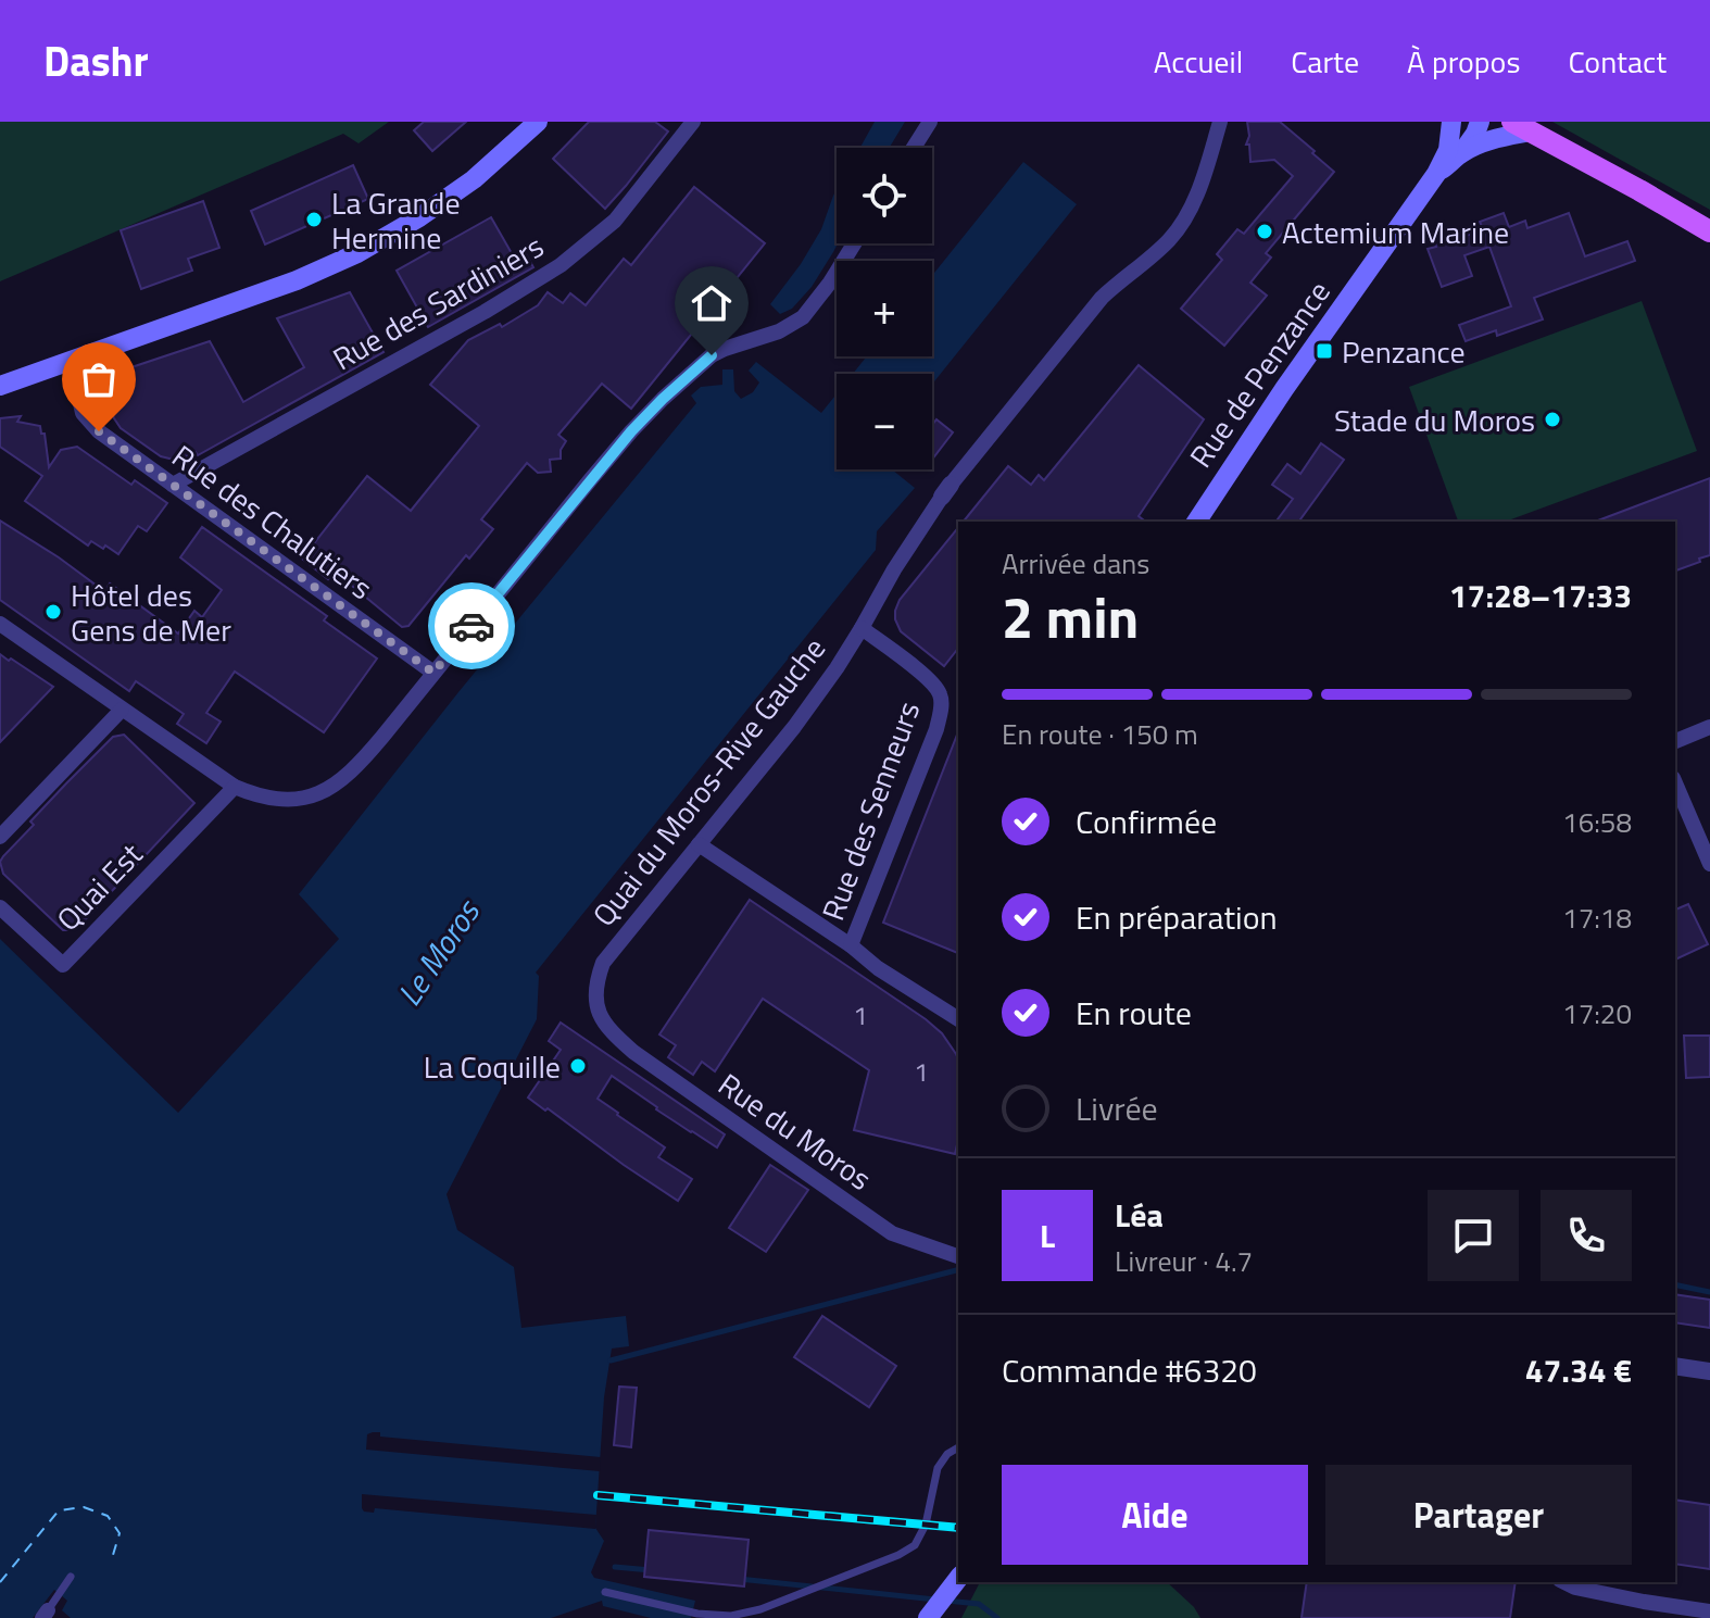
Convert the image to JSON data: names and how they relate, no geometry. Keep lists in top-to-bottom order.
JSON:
{
  "streets": {
    "main road": ["Rue de Penzance"],
    "street": [
      "Rue des Sardiniers",
      "Rue des Chalutiers",
      "Quai du Moros-Rive Gauche",
      "Rue des Senneurs",
      "Quai Est",
      "Rue du Moros"
    ]
  },
  "crossings": [
    ["Rue des Sardiniers", "Rue des Chalutiers"],
    ["Quai du Moros-Rive Gauche", "Rue des Senneurs"],
    ["Quai du Moros-Rive Gauche", "Rue du Moros"]
  ],
  "water": ["Le Moros"],
  "places": {
    "other": [
      "La Grande Hermine",
      "Actemium Marine",
      "Stade du Moros",
      "Hôtel des Gens de Mer",
      "La Coquille"
    ],
    "transit": ["Penzance"]
  },
  "house_numbers": ["1", "1"],
  "page": {
    "header": "Dashr",
    "nav": [
      "Accueil",
      "Carte",
      "À propos",
      "Contact"
    ],
    "map_buttons": ["+", "−"],
    "heading": ["2 min", "Arrivée dans", "17:28–17:33"],
    "panel": [
      "Léa",
      "Livreur · 4.7",
      "Commande #6320",
      "47.34 €"
    ],
    "bar": "En route · 150 m",
    "list": [
      ["Confirmée", "16:58"],
      ["En préparation", "17:18"],
      ["En route", "17:20"],
      "Livrée"
    ],
    "round": "L",
    "buttons": ["Aide", "Partager"]
  }
}
